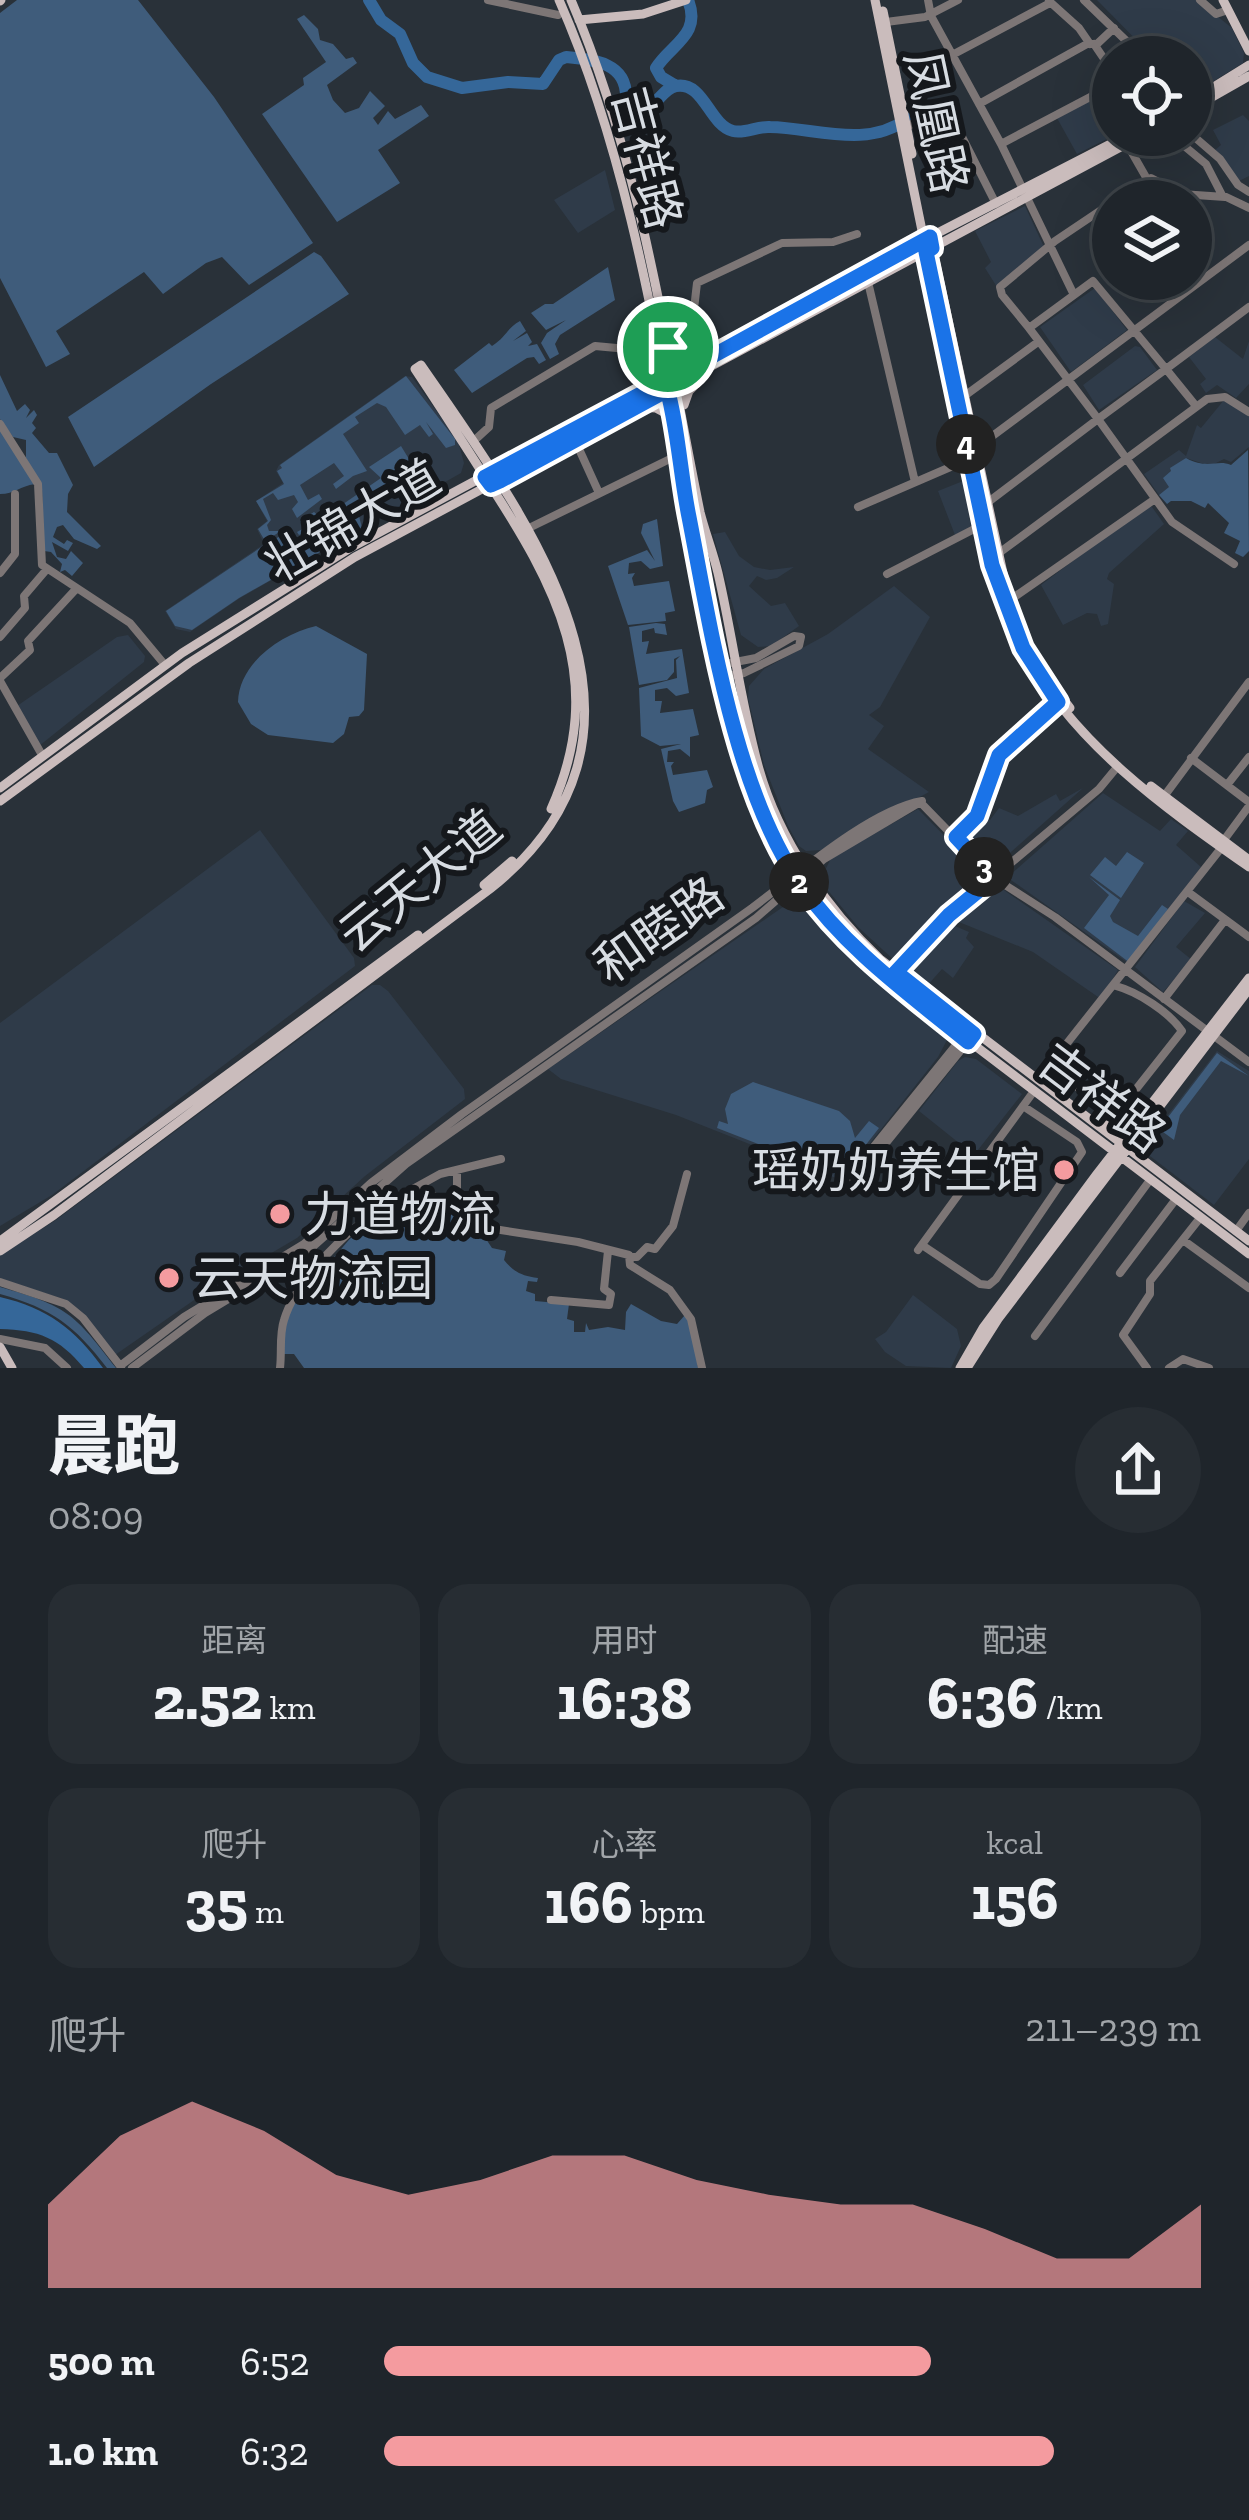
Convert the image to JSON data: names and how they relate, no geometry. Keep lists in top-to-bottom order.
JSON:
{
  "streets": {
    "main road": [
      "凤凰路",
      "吉祥路",
      "壮锦大道",
      "云天大道"
    ],
    "street": ["和睦路"]
  },
  "crossings": [
    ["凤凰路", "壮锦大道"],
    ["吉祥路", "壮锦大道"],
    ["吉祥路", "和睦路"],
    ["壮锦大道", "云天大道"]
  ],
  "places": ["瑶奶奶养生馆", "力道物流", "云天物流园"],
  "page": {
    "pins": ["4", "3", "2"],
    "heading": ["晨跑", "08:09"],
    "stats": [
      ["距离", "2.52 km"],
      ["用时", "16:38"],
      ["配速", "6:36 /km"],
      ["爬升", "35 m"],
      ["心率", "166 bpm"],
      ["kcal", "156"]
    ],
    "chart": ["爬升", "211–239 m"],
    "list": [
      {
        "name": "500 m",
        "note": "6:52"
      },
      {
        "name": "1.0 km",
        "note": "6:32"
      }
    ]
  }
}
